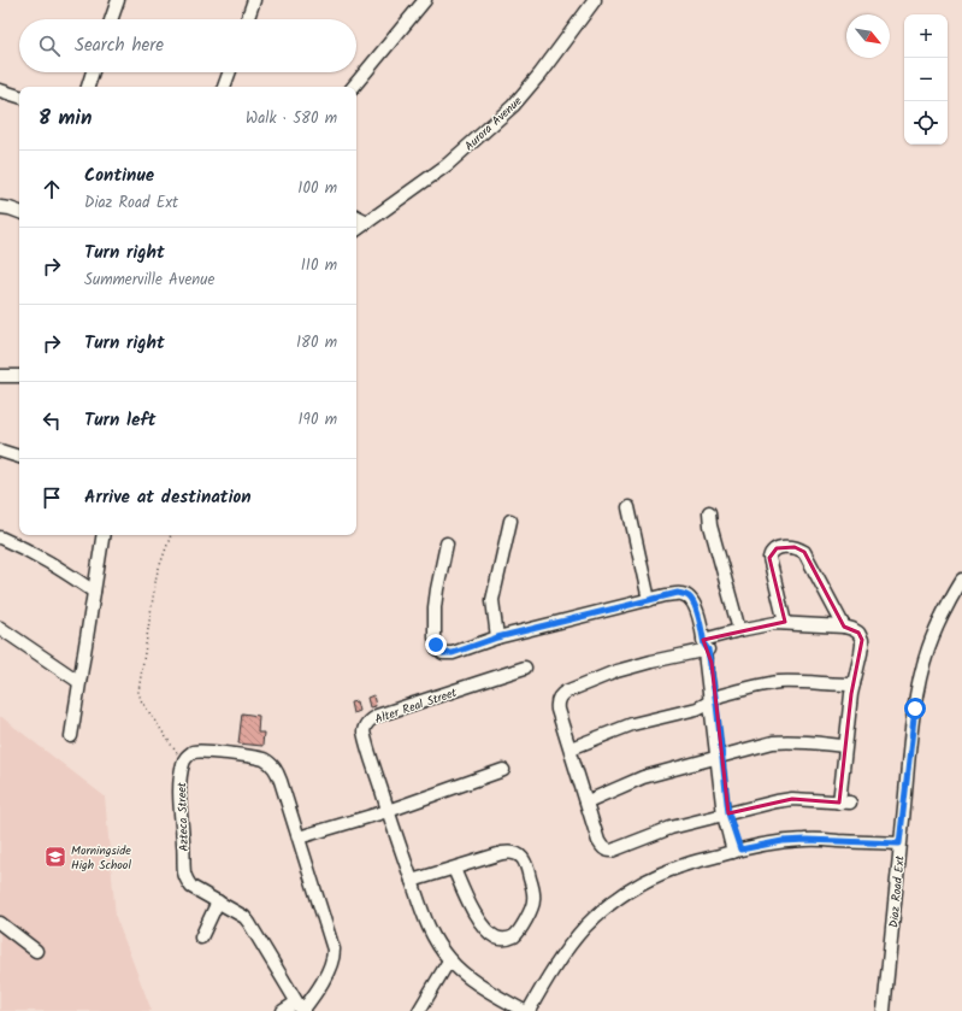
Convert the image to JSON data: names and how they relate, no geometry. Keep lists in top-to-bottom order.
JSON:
{
  "streets": {
    "street": [
      "Aurora Avenue",
      "Alter Real Street",
      "Azteca Street",
      "Diaz Road Ext"
    ]
  },
  "places": {
    "school or university": ["Morningside High School"]
  },
  "north": "bottom right",
  "page": {
    "map_buttons": ["+", "−"],
    "search": "Search here",
    "heading": ["8 min", "Walk · 580 m"],
    "list": [
      ["Continue", "Diaz Road Ext", "100 m"],
      ["Turn right", "Summerville Avenue", "110 m"],
      ["Turn right", "180 m"],
      ["Turn left", "190 m"],
      "Arrive at destination"
    ]
  }
}
